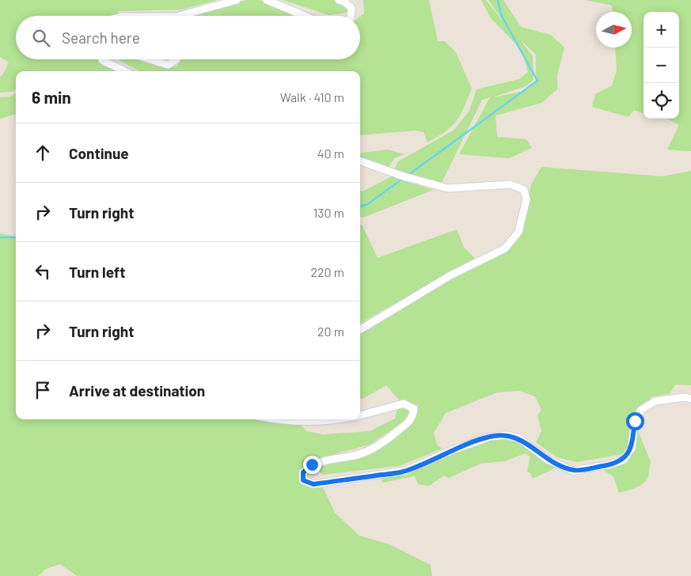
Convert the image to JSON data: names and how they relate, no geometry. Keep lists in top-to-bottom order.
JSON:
{
  "north": "right",
  "page": {
    "map_buttons": ["+", "−"],
    "search": "Search here",
    "heading": ["6 min", "Walk · 410 m"],
    "list": [
      ["Continue", "40 m"],
      ["Turn right", "130 m"],
      ["Turn left", "220 m"],
      ["Turn right", "20 m"],
      "Arrive at destination"
    ]
  }
}
